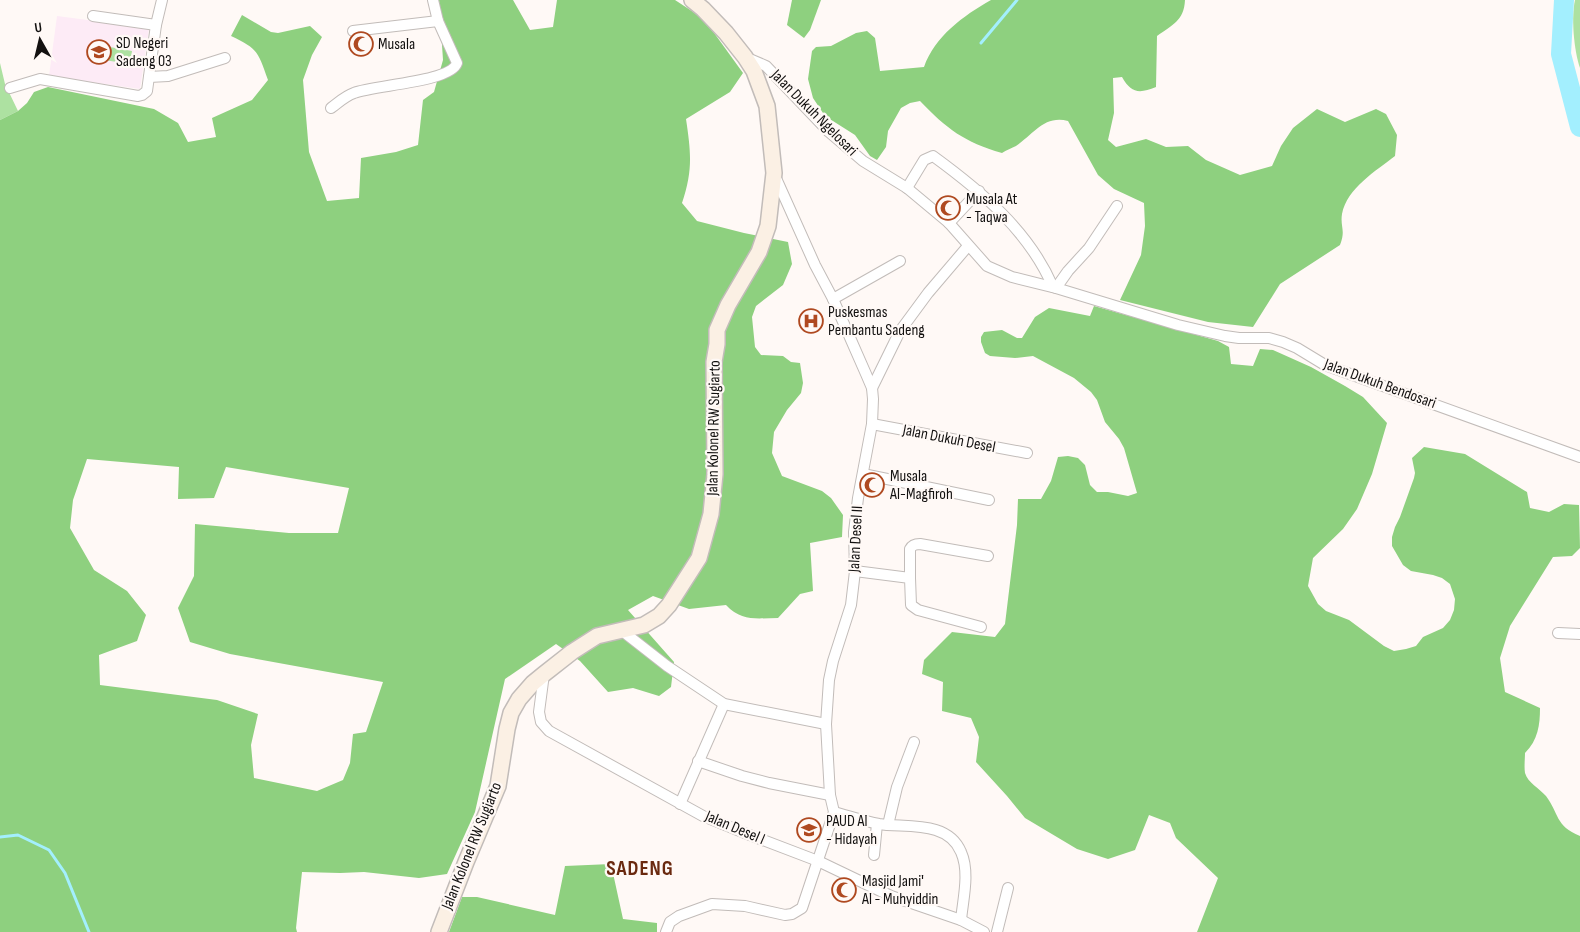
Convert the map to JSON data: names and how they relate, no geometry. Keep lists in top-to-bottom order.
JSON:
{
  "streets": {
    "main road": ["Jalan Kolonel RW Sugiarto"],
    "street": [
      "Jalan Dukuh Ngelosari",
      "Jalan Dukuh Bendosari",
      "Jalan Dukuh Desel",
      "Jalan Desel II",
      "Jalan Desel I"
    ]
  },
  "crossings": [
    ["Jalan Dukuh Ngelosari", "Jalan Dukuh Bendosari"],
    ["Jalan Dukuh Ngelosari", "Jalan Kolonel RW Sugiarto"],
    ["Jalan Kolonel RW Sugiarto", "Jalan Desel II"],
    ["Jalan Kolonel RW Sugiarto", "Jalan Desel I"],
    ["Jalan Dukuh Desel", "Jalan Desel II"]
  ],
  "districts": ["SADENG"],
  "places": {
    "mosque": [
      "Musala",
      "Musala At - Taqwa",
      "Musala Al-Magfiroh",
      "Masjid Jami' Al - Muhyiddin"
    ],
    "school or university": ["SD Negeri Sadeng 03", "PAUD Al - Hidayah"],
    "hospital": ["Puskesmas Pembantu Sadeng"]
  },
  "north": "top"
}
